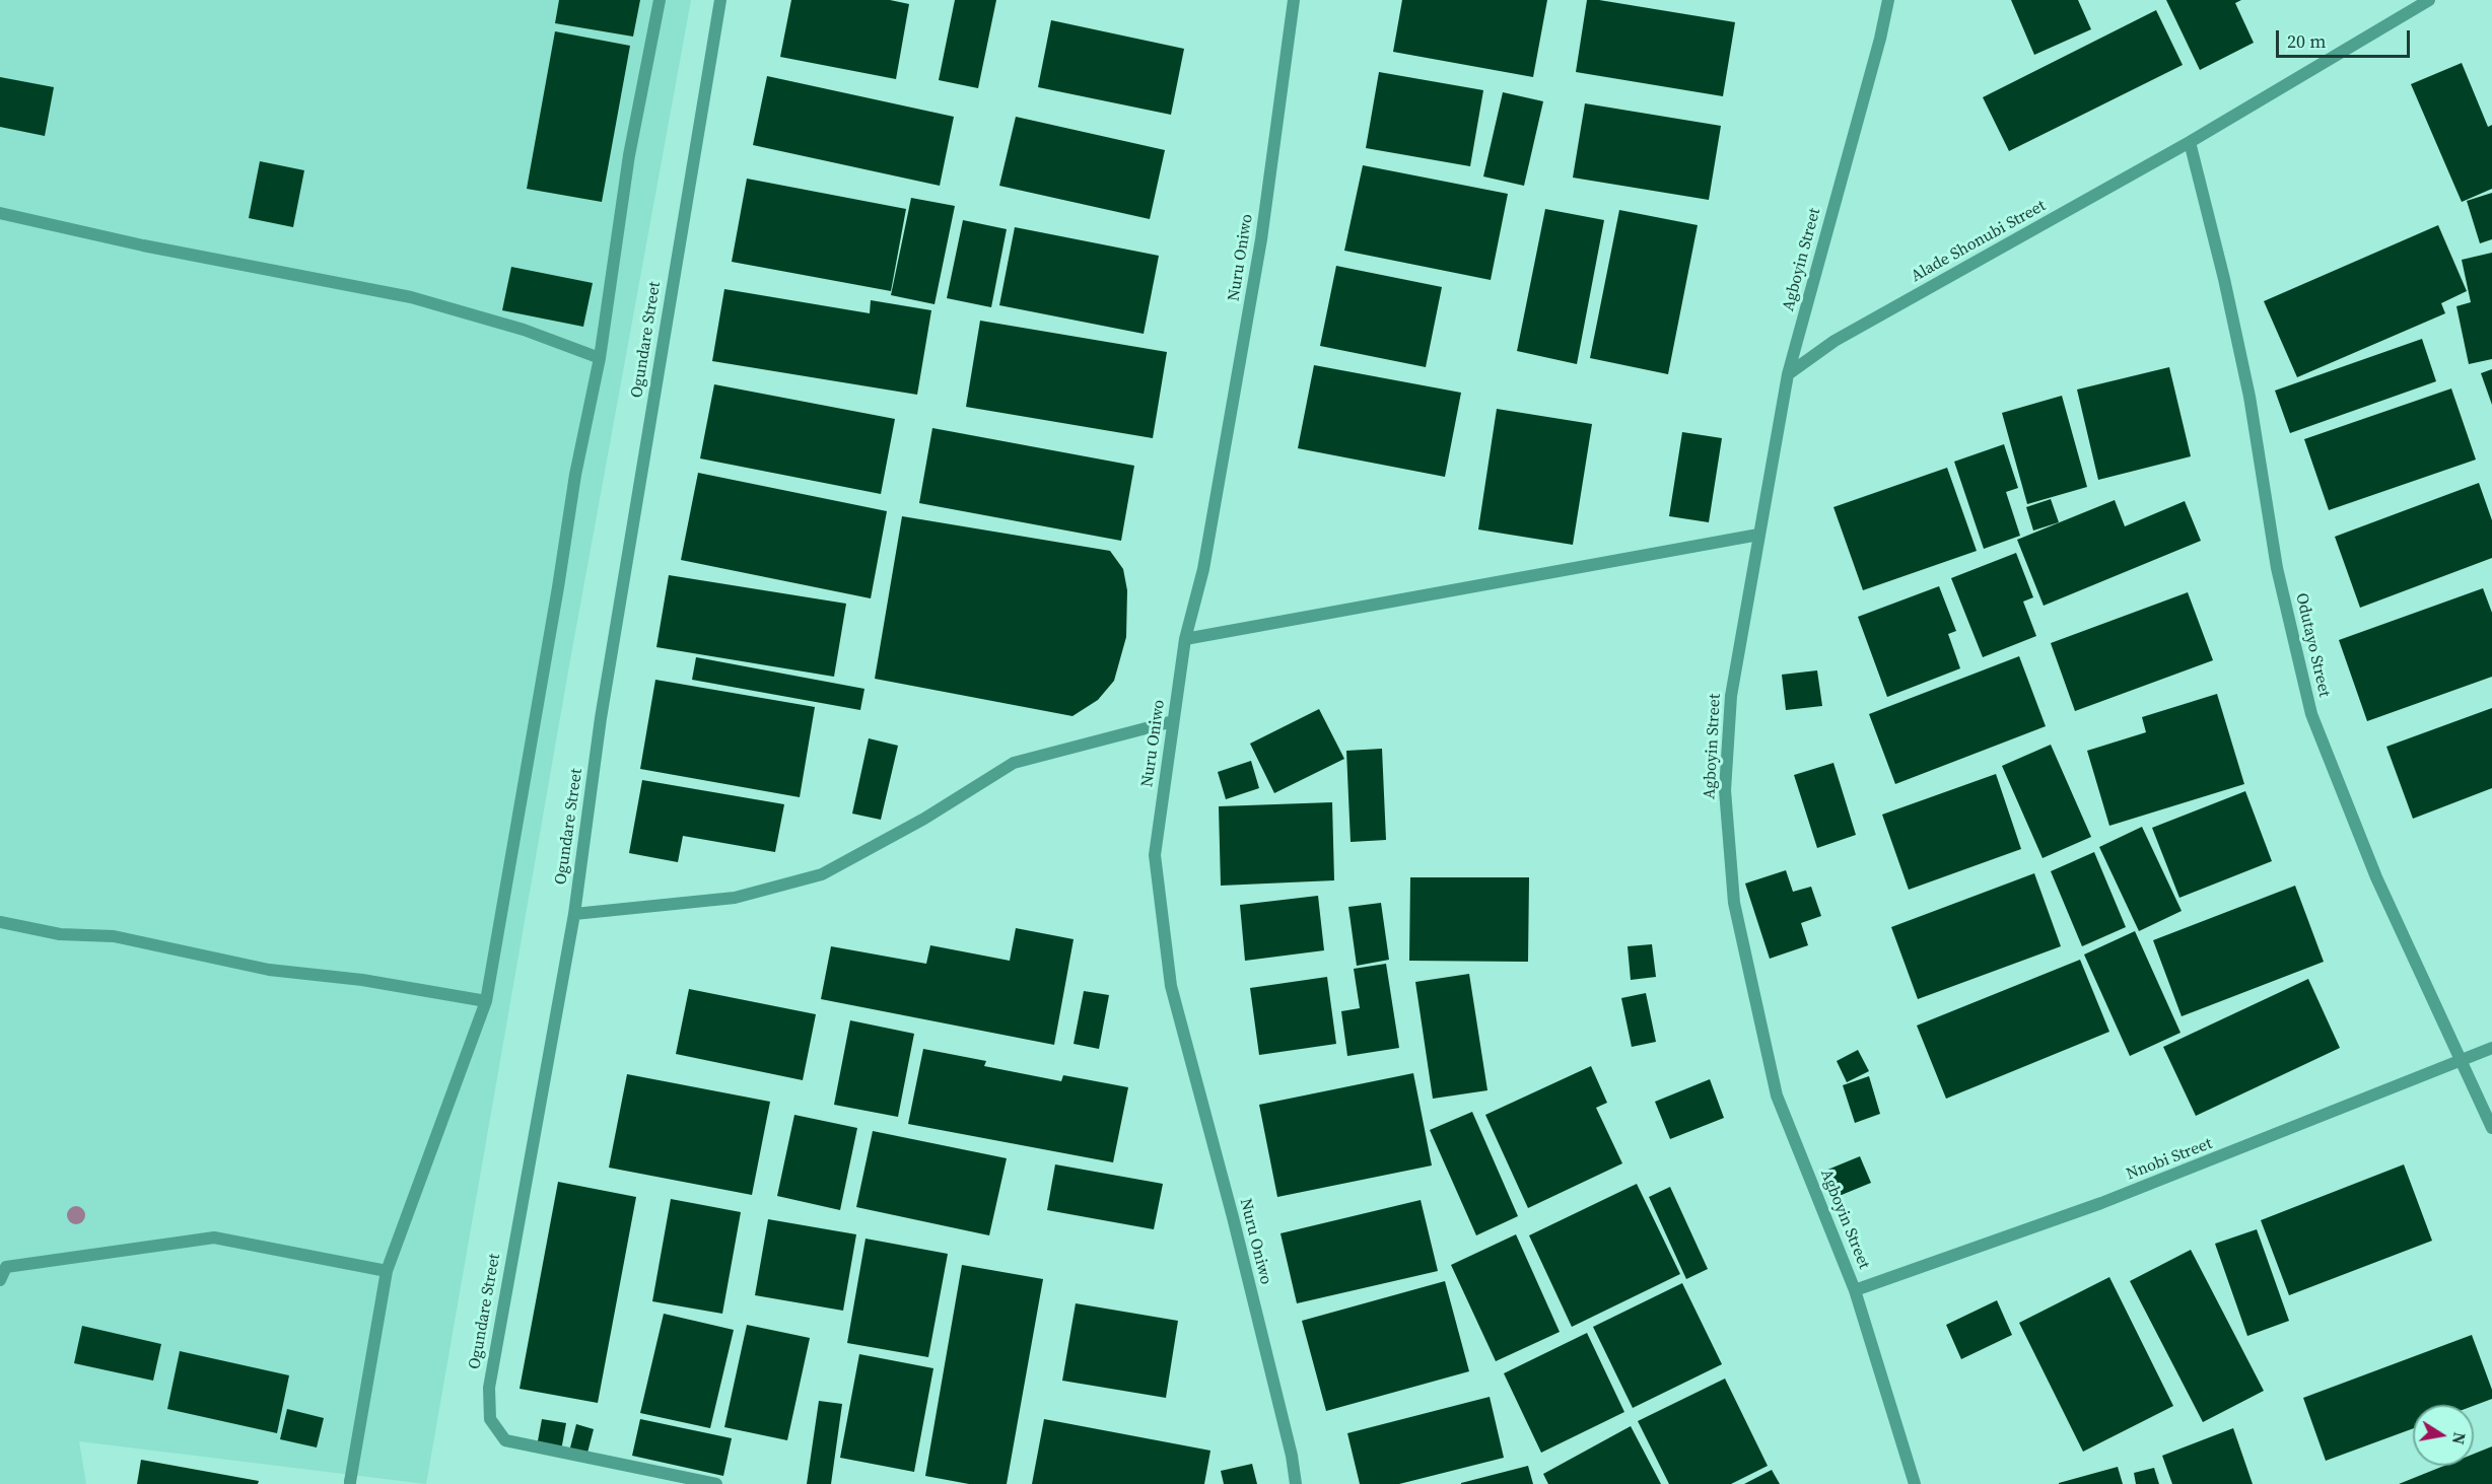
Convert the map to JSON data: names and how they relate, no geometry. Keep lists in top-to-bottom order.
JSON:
{
  "streets": {
    "street": [
      "Alade Shonubi Street",
      "Nuru Oniwo",
      "Agboyin Street",
      "Ogundare Street",
      "Odutayo Street",
      "Nnobi Street"
    ]
  },
  "crossings": [
    ["Alade Shonubi Street", "Agboyin Street"],
    ["Alade Shonubi Street", "Odutayo Street"],
    ["Agboyin Street", "Nnobi Street"],
    ["Odutayo Street", "Nnobi Street"]
  ],
  "scale_bar": "20 m",
  "north": "right"
}
